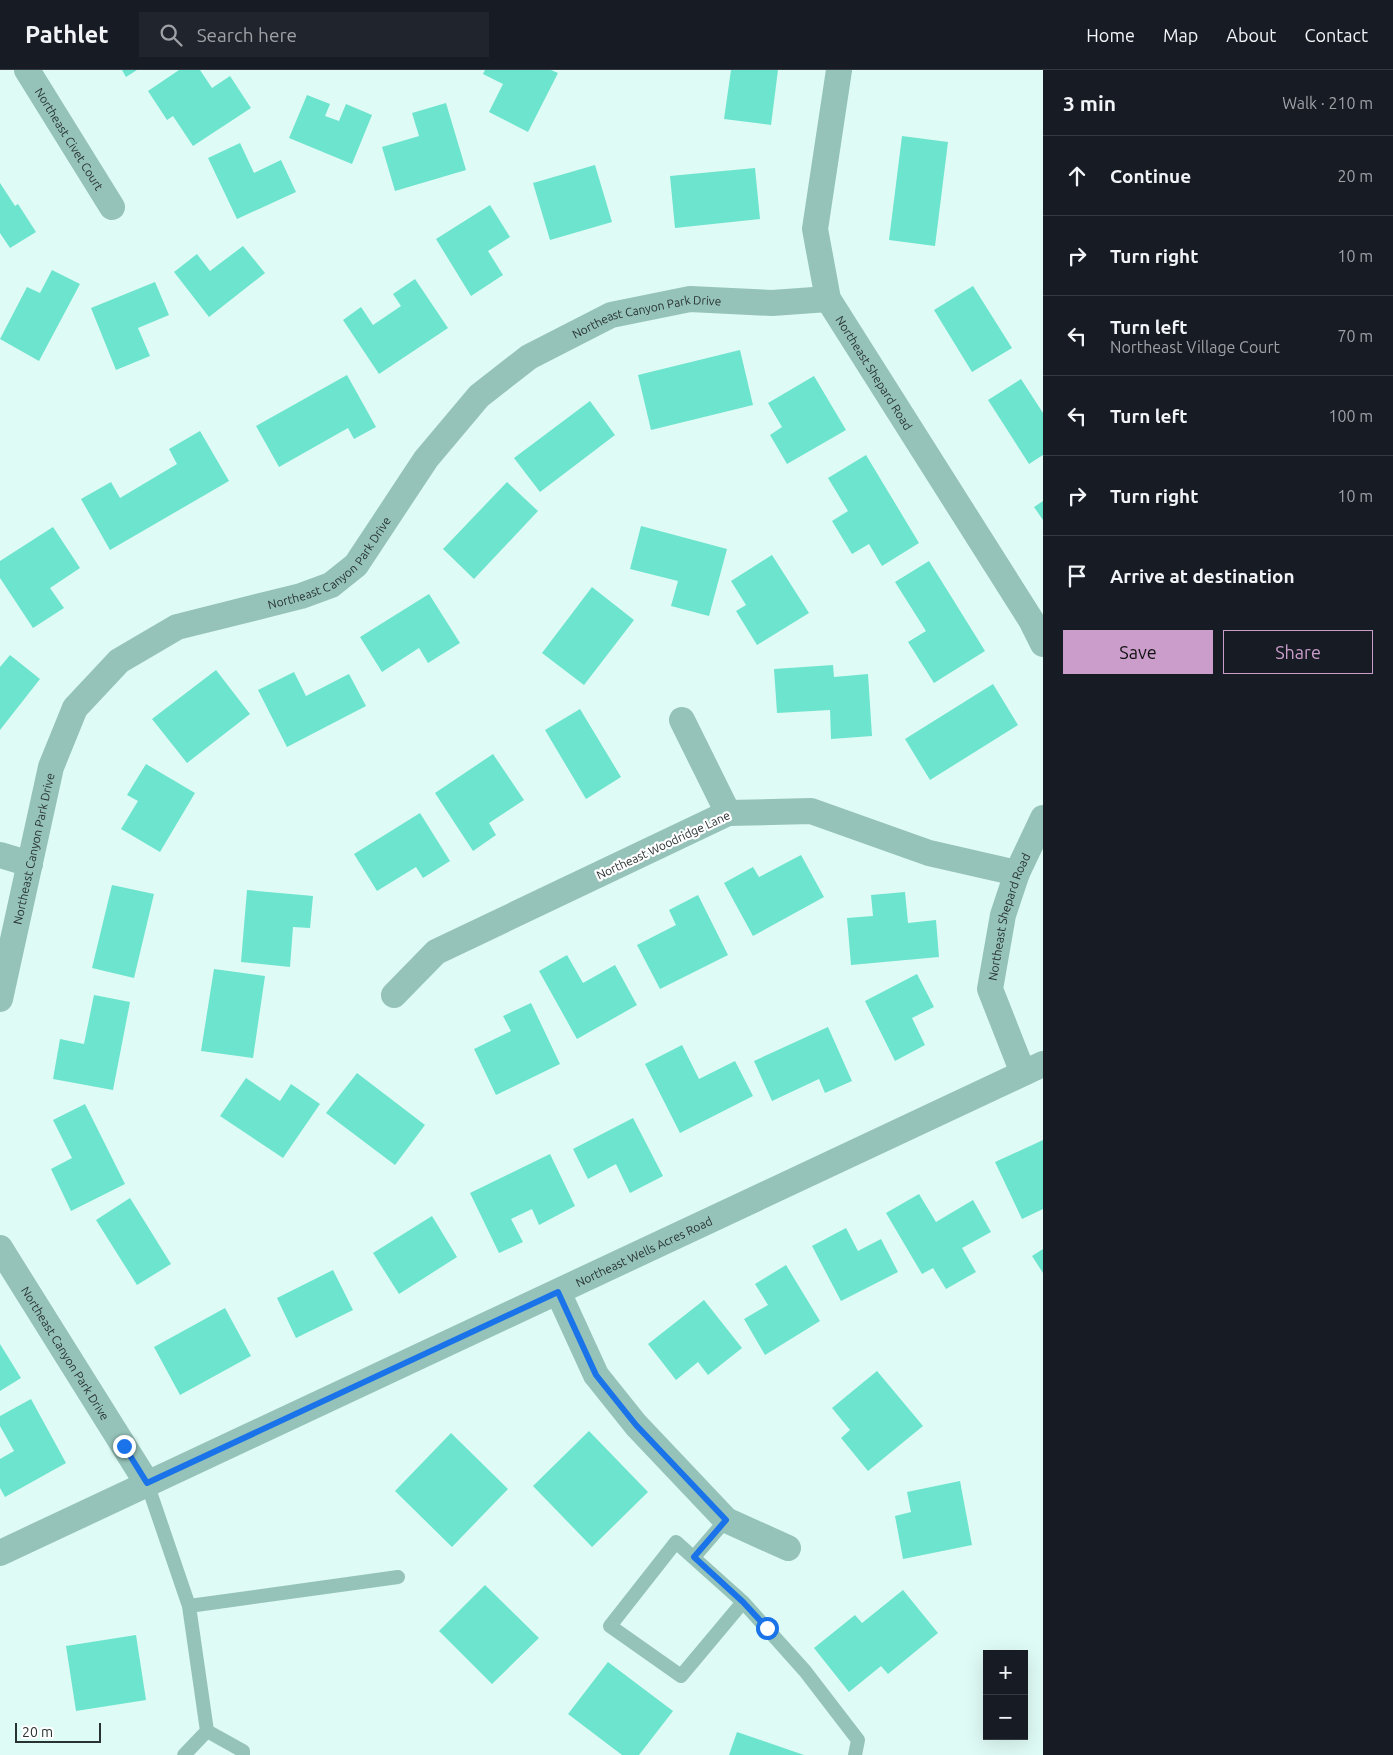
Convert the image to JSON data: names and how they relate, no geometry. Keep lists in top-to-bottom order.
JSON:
{
  "streets": {
    "street": [
      "Northeast Civet Court",
      "Northeast Canyon Park Drive",
      "Northeast Shepard Road",
      "Northeast Woodridge Lane",
      "Northeast Wells Acres Road"
    ]
  },
  "crossings": [
    ["Northeast Canyon Park Drive", "Northeast Shepard Road"],
    ["Northeast Canyon Park Drive", "Northeast Wells Acres Road"],
    ["Northeast Shepard Road", "Northeast Woodridge Lane"],
    ["Northeast Shepard Road", "Northeast Wells Acres Road"]
  ],
  "scale_bar": "20 m",
  "page": {
    "header": "Pathlet",
    "search": "Search here",
    "nav": [
      "Home",
      "Map",
      "About",
      "Contact"
    ],
    "heading": ["3 min", "Walk · 210 m"],
    "list": [
      ["Continue", "20 m"],
      ["Turn right", "10 m"],
      ["Turn left", "Northeast Village Court", "70 m"],
      ["Turn left", "100 m"],
      ["Turn right", "10 m"],
      "Arrive at destination"
    ],
    "buttons": ["Save", "Share"],
    "map_buttons": ["+", "−"],
    "scale": "20 m"
  }
}
